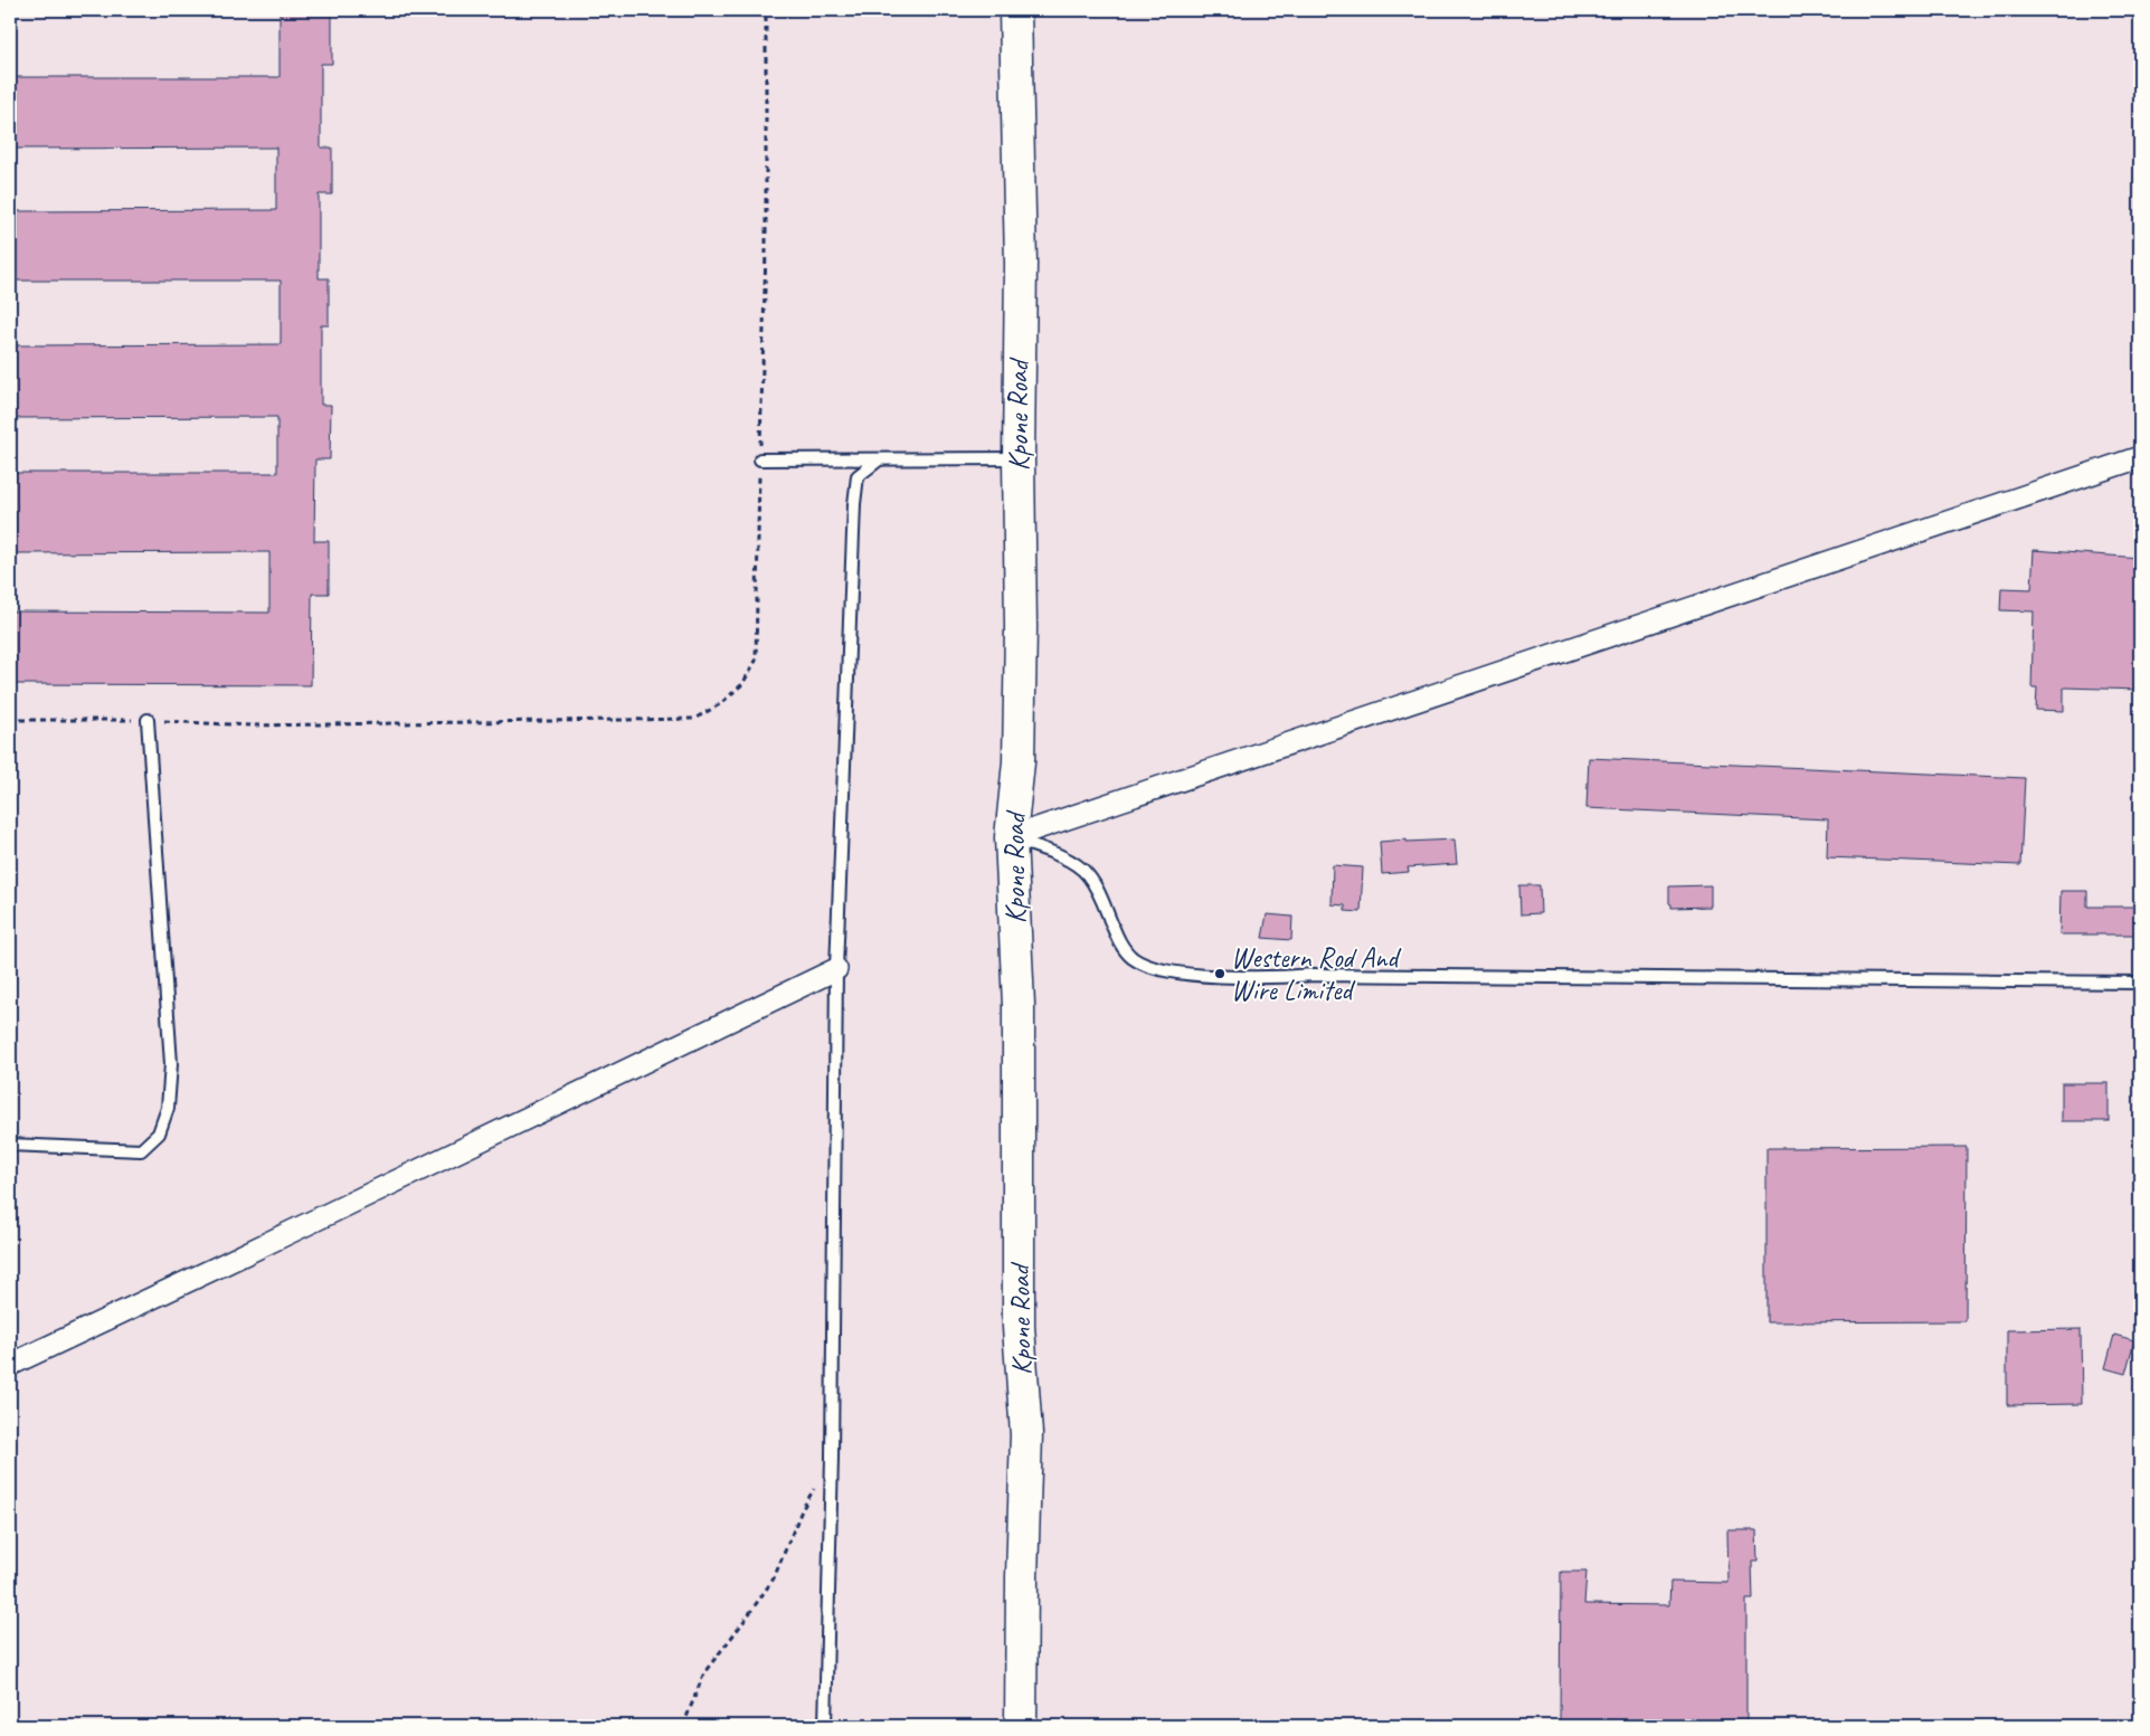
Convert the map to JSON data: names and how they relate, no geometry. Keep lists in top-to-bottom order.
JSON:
{
  "streets": {
    "main road": ["Kpone Road"]
  },
  "places": ["Western Rod And Wire Limited"]
}
